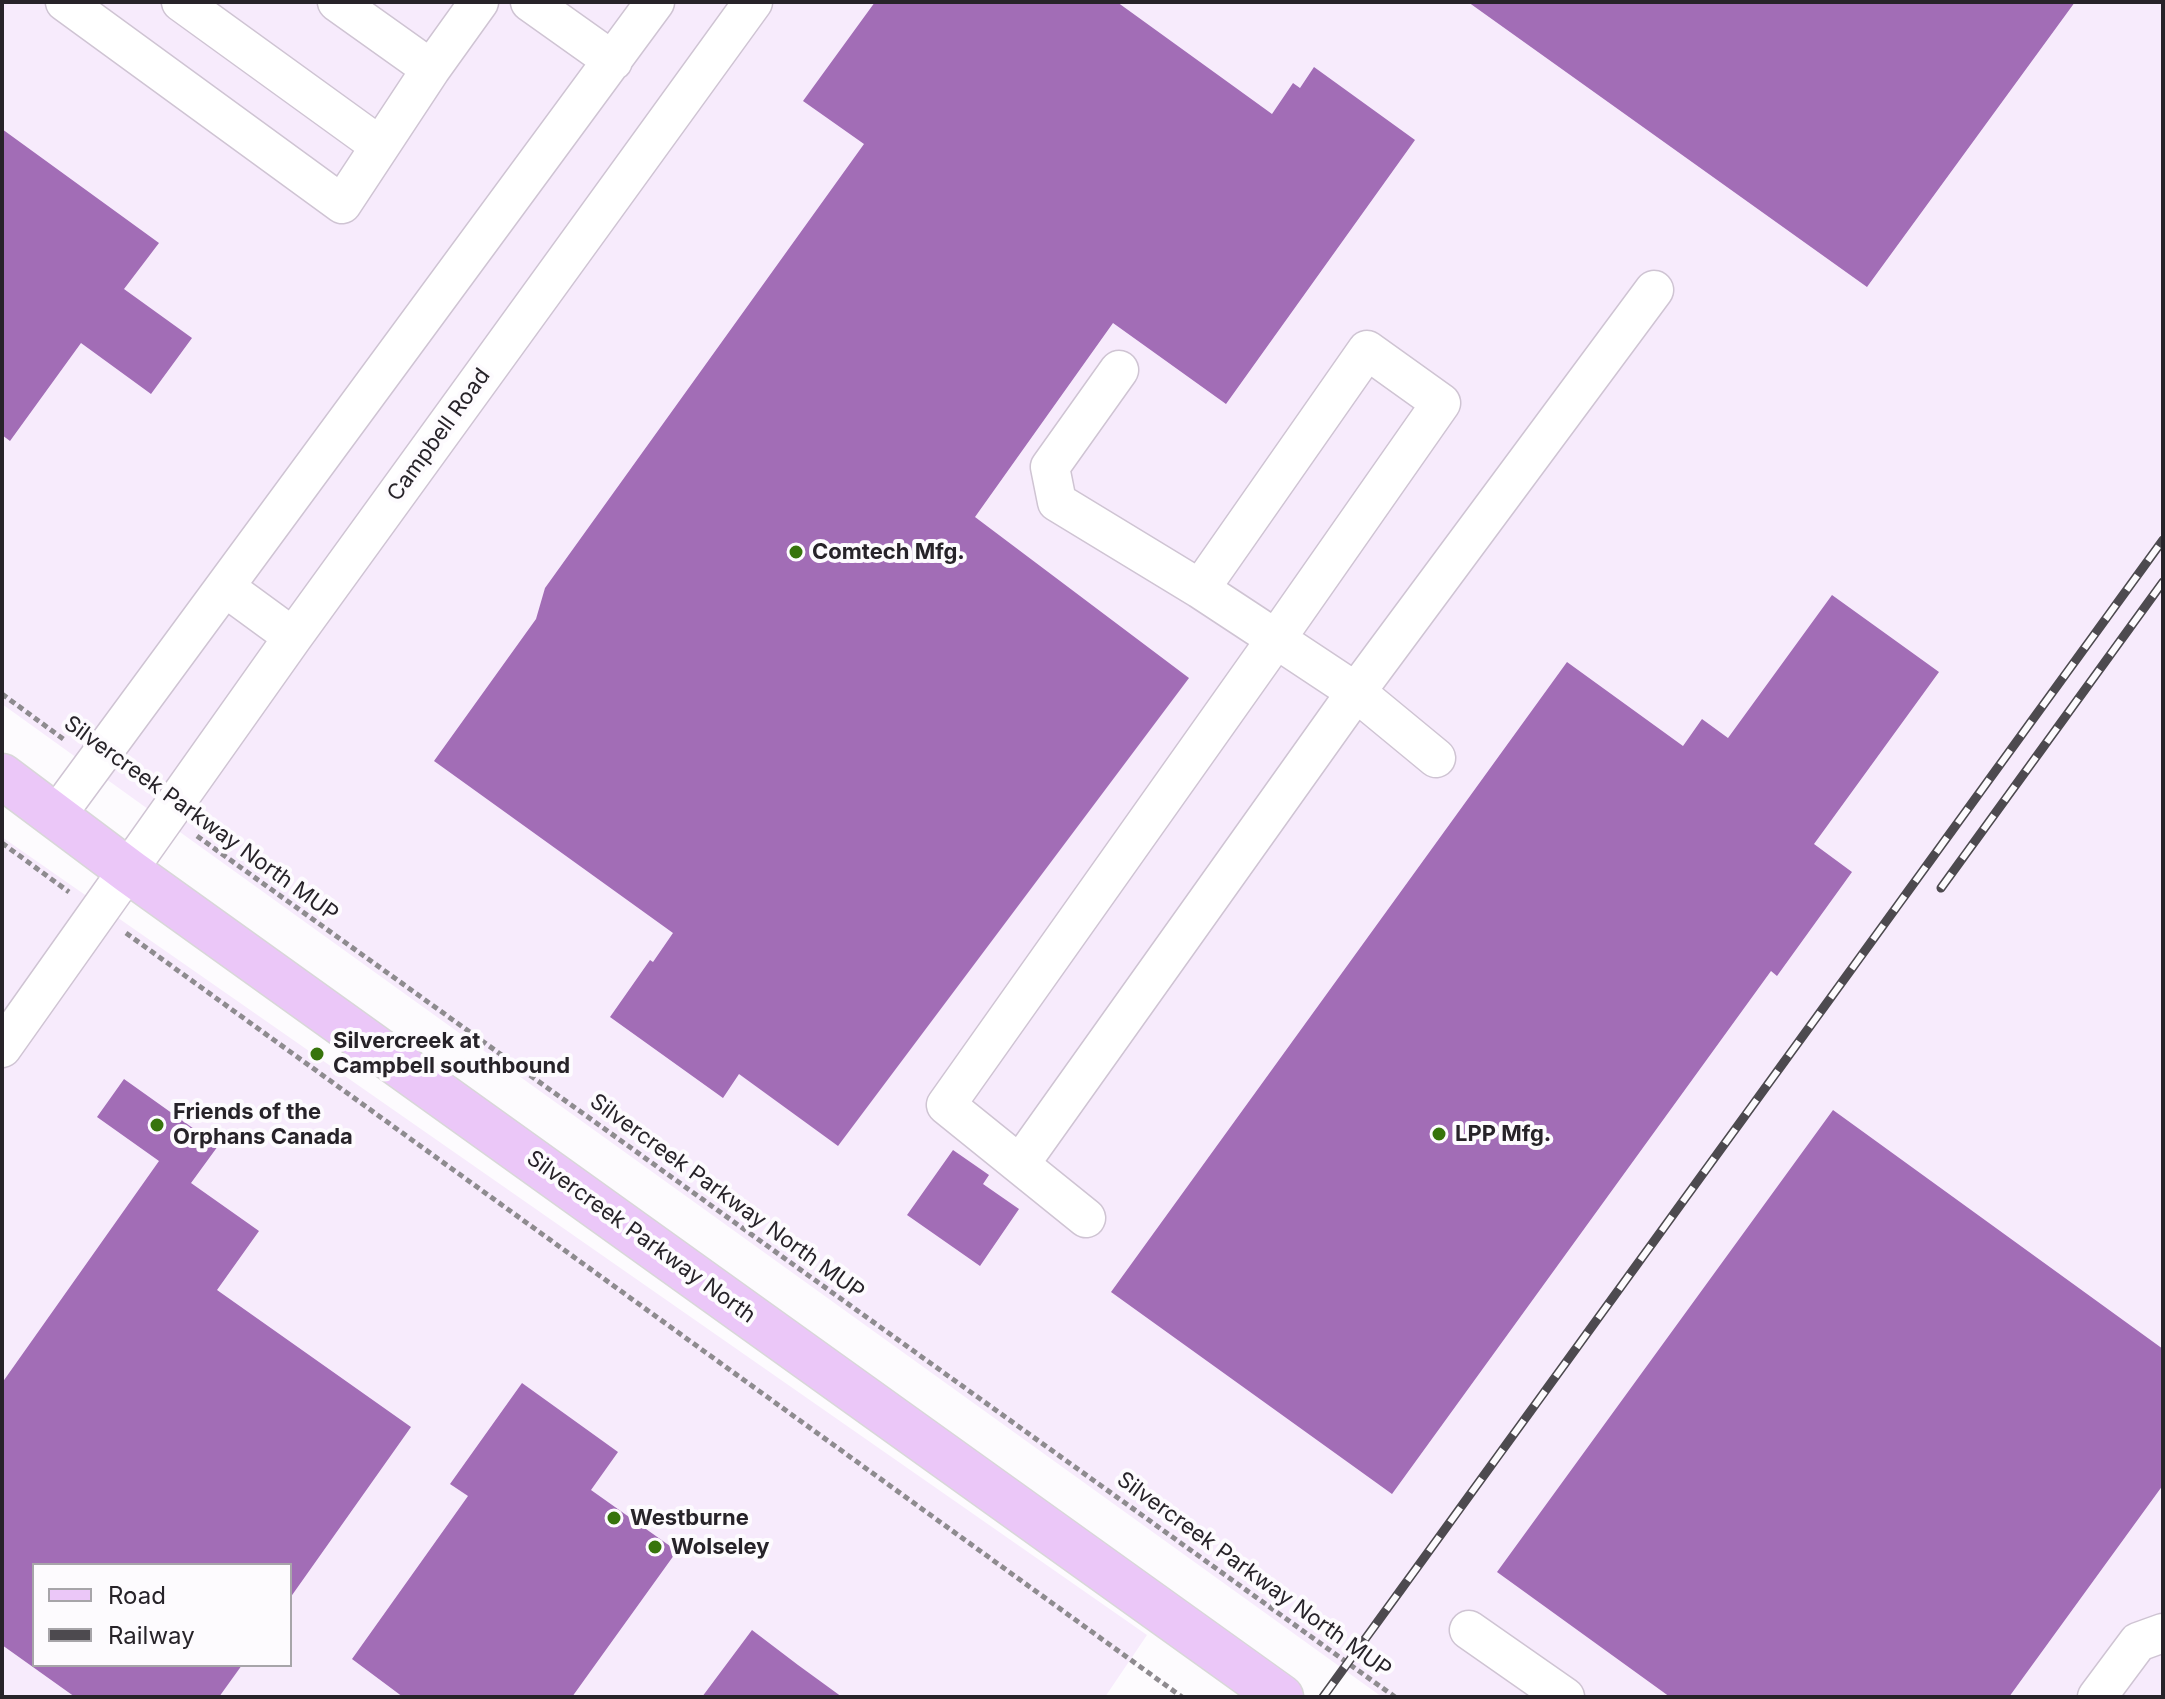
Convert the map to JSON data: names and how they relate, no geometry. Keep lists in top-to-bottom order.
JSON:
{
  "streets": {
    "main road": ["Silvercreek Parkway North"],
    "street": ["Campbell Road"],
    "path": ["Silvercreek Parkway North MUP"]
  },
  "crossings": [
    ["Campbell Road", "Silvercreek Parkway North MUP"],
    ["Campbell Road", "Silvercreek Parkway North"]
  ],
  "places": [
    "Comtech Mfg.",
    "Silvercreek at Campbell southbound",
    "Friends of the Orphans Canada",
    "LPP Mfg.",
    "Westburne",
    "Wolseley"
  ],
  "legend": ["Road", "Railway"]
}
